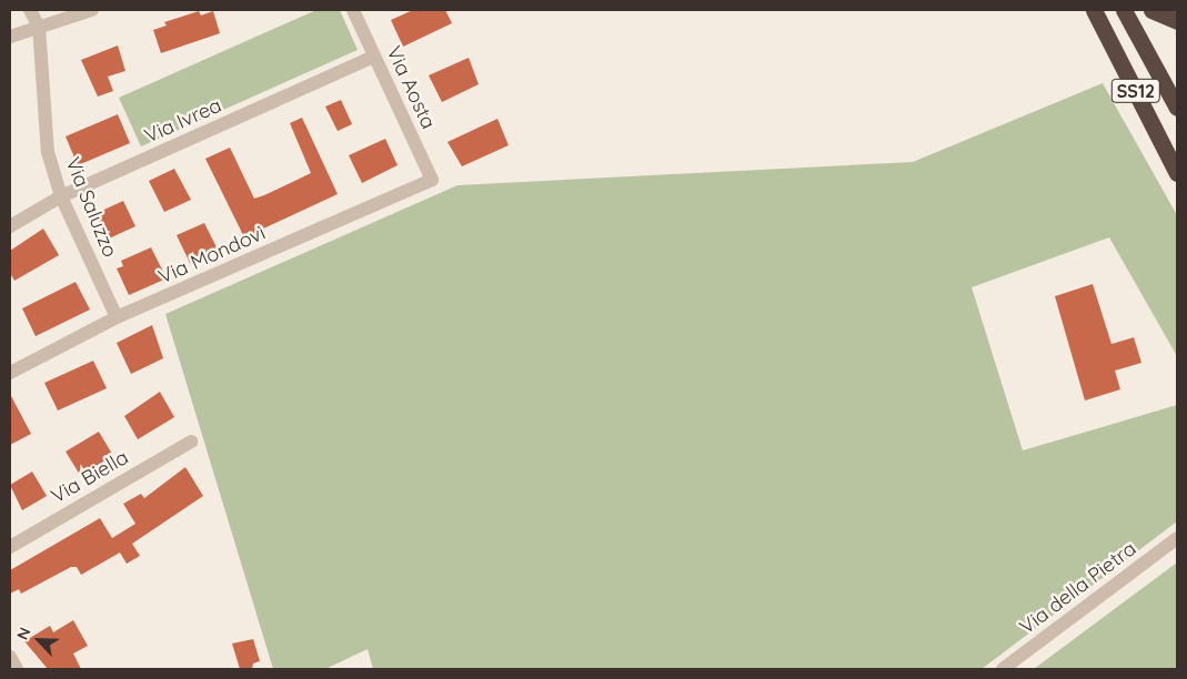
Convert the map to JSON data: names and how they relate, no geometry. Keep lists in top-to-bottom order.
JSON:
{
  "streets": {
    "highway": ["SS12"],
    "street": [
      "Via Aosta",
      "Via Ivrea",
      "Via Saluzzo",
      "Via Mondovì",
      "Via Biella",
      "Via della Pietra"
    ]
  },
  "crossings": [
    ["Via Aosta", "Via Ivrea"],
    ["Via Aosta", "Via Mondovì"],
    ["Via Ivrea", "Via Saluzzo"],
    ["Via Saluzzo", "Via Mondovì"]
  ],
  "north": "top left"
}
